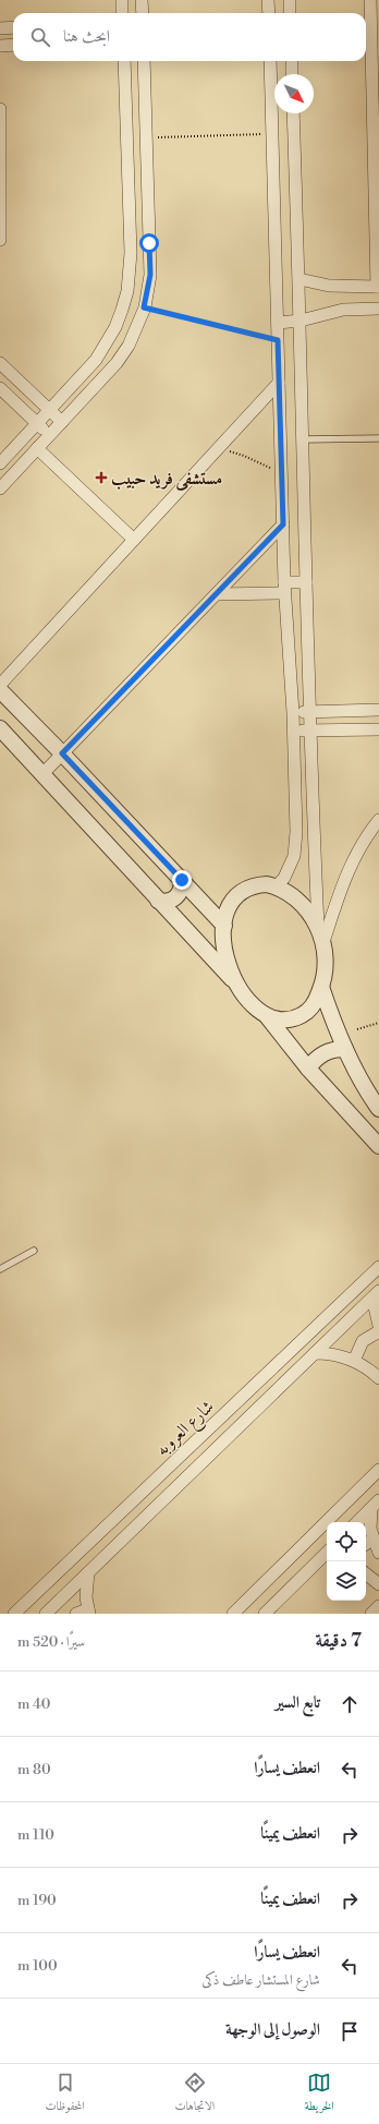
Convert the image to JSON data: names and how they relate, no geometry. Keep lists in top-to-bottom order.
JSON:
{
  "streets": {
    "street": ["شارع العروبه"]
  },
  "places": {
    "health": ["مستشفى فريد حبيب"]
  },
  "north": "bottom right",
  "page": {
    "search": "ابحث هنا",
    "heading": ["7 دقيقة", "سيرًا · 520 m"],
    "list": [
      ["تابع السير", "40 m"],
      ["انعطف يسارًا", "80 m"],
      ["انعطف يمينًا", "110 m"],
      ["انعطف يمينًا", "190 m"],
      ["انعطف يسارًا", "شارع المستشار عاطف ذكى", "100 m"],
      "الوصول إلى الوجهة"
    ],
    "nav": ["الخريطة", "الاتجاهات", "المحفوظات"]
  }
}
